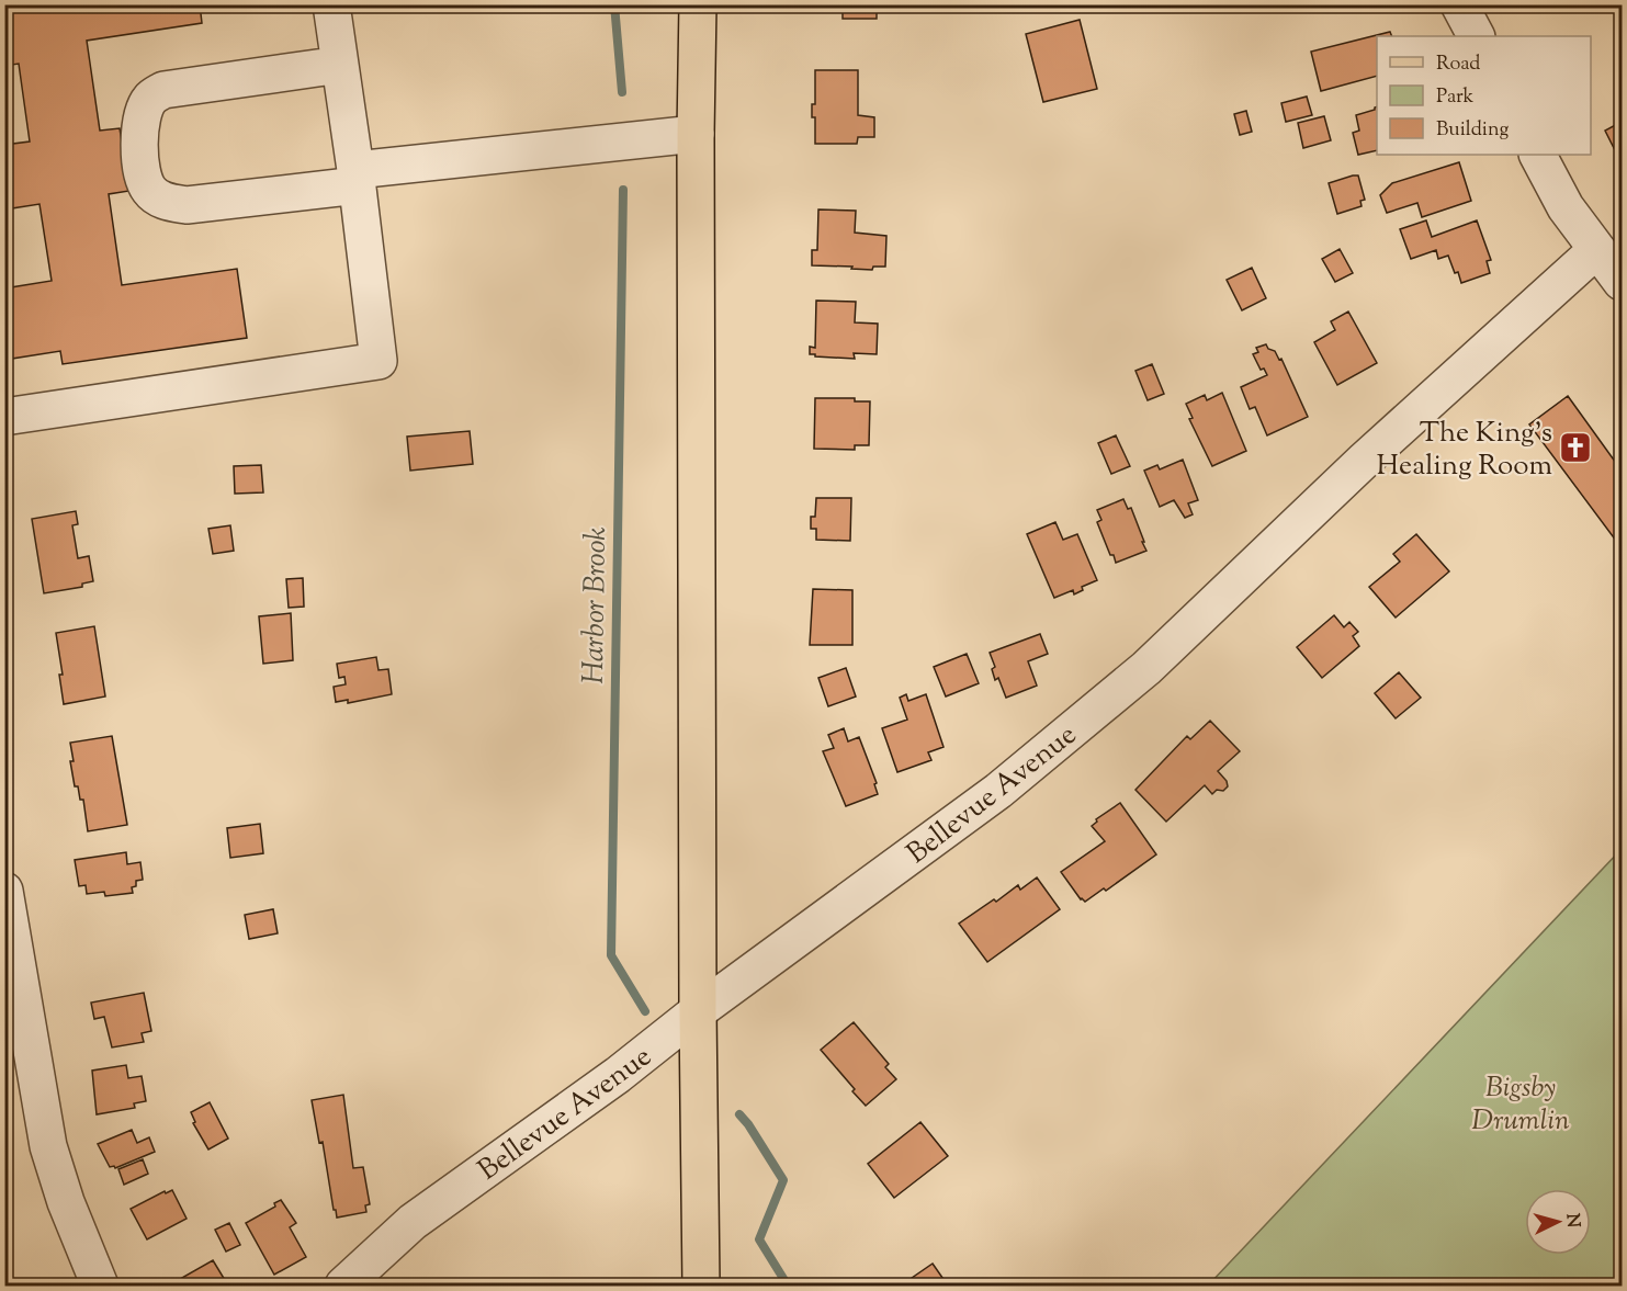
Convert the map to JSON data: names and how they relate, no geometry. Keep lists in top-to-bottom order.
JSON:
{
  "streets": {
    "street": ["Bellevue Avenue"]
  },
  "water": ["Harbor Brook"],
  "parks": ["Bigsby Drumlin"],
  "places": {
    "church": ["The King's Healing Room"]
  },
  "legend": ["Road", "Park", "Building"],
  "north": "right"
}
